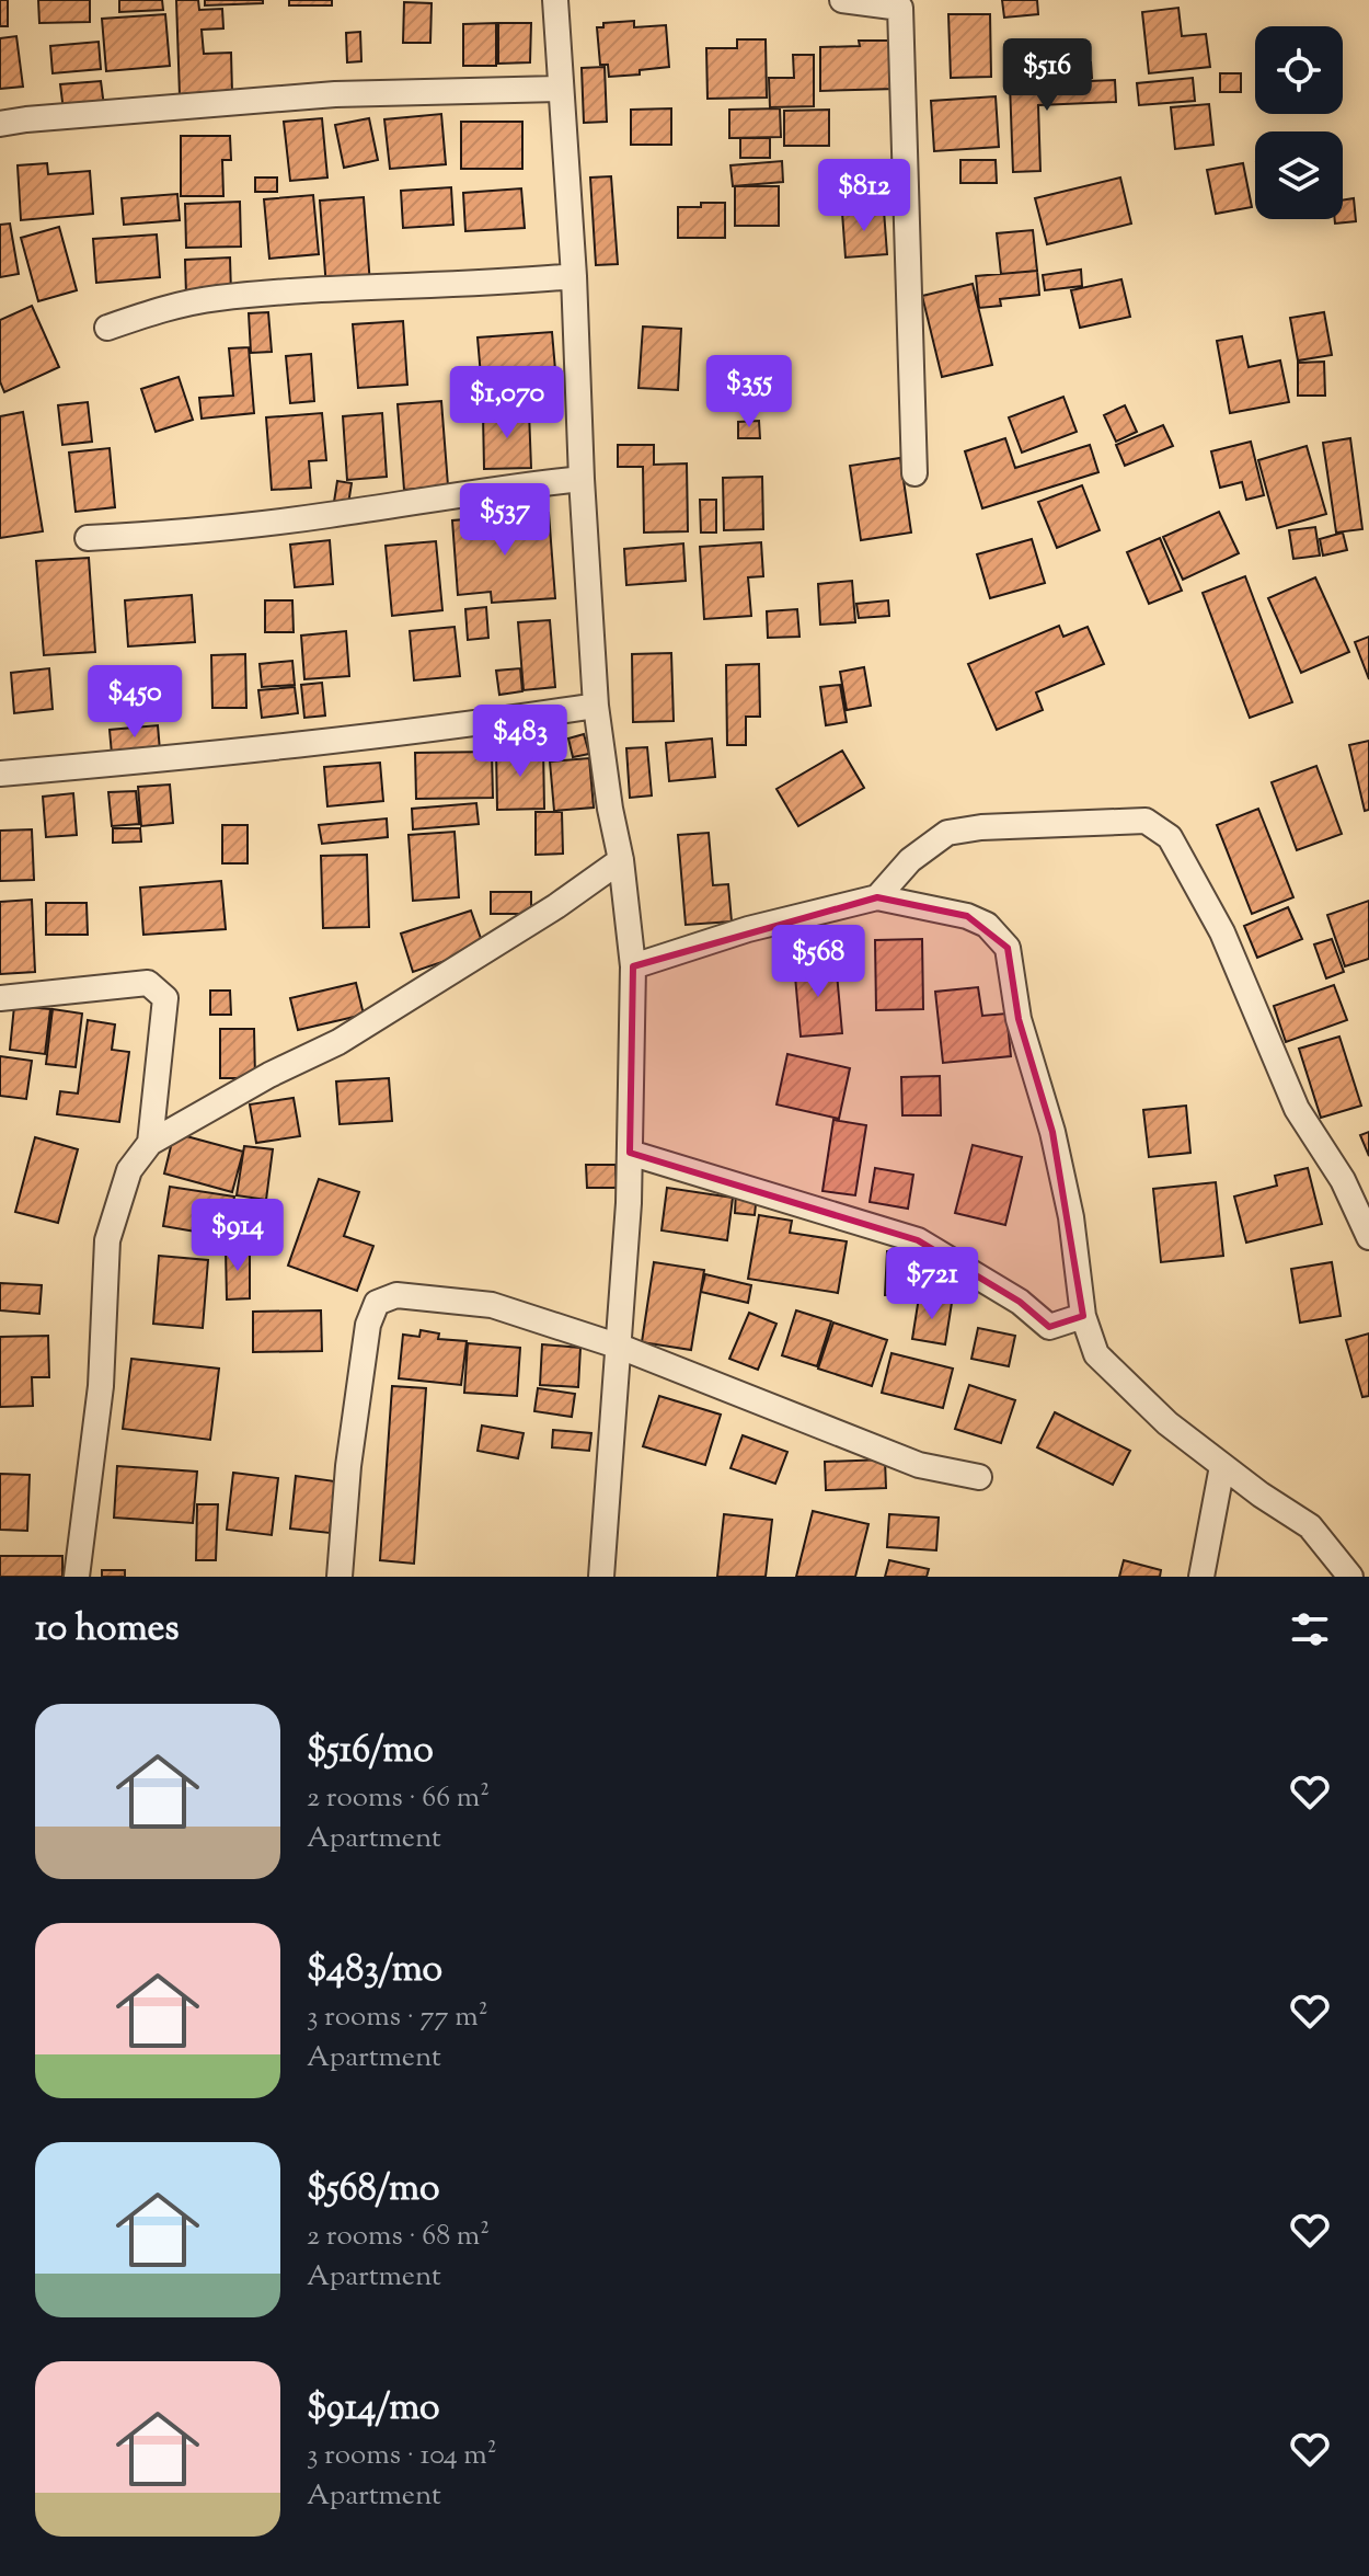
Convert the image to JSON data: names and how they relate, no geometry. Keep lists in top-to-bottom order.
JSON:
{
  "page": {
    "price": [
      "$516",
      "$812",
      "$355",
      "$1,070",
      "$537",
      "$450",
      "$483",
      "$568",
      "$914",
      "$721"
    ],
    "heading": "10 homes",
    "list": [
      {
        "name": "$516/mo",
        "note": "2 rooms · 66 m² · Apartment"
      },
      {
        "name": "$483/mo",
        "note": "3 rooms · 77 m² · Apartment"
      },
      {
        "name": "$568/mo",
        "note": "2 rooms · 68 m² · Apartment"
      },
      {
        "name": "$914/mo",
        "note": "3 rooms · 104 m² · Apartment"
      }
    ]
  }
}
